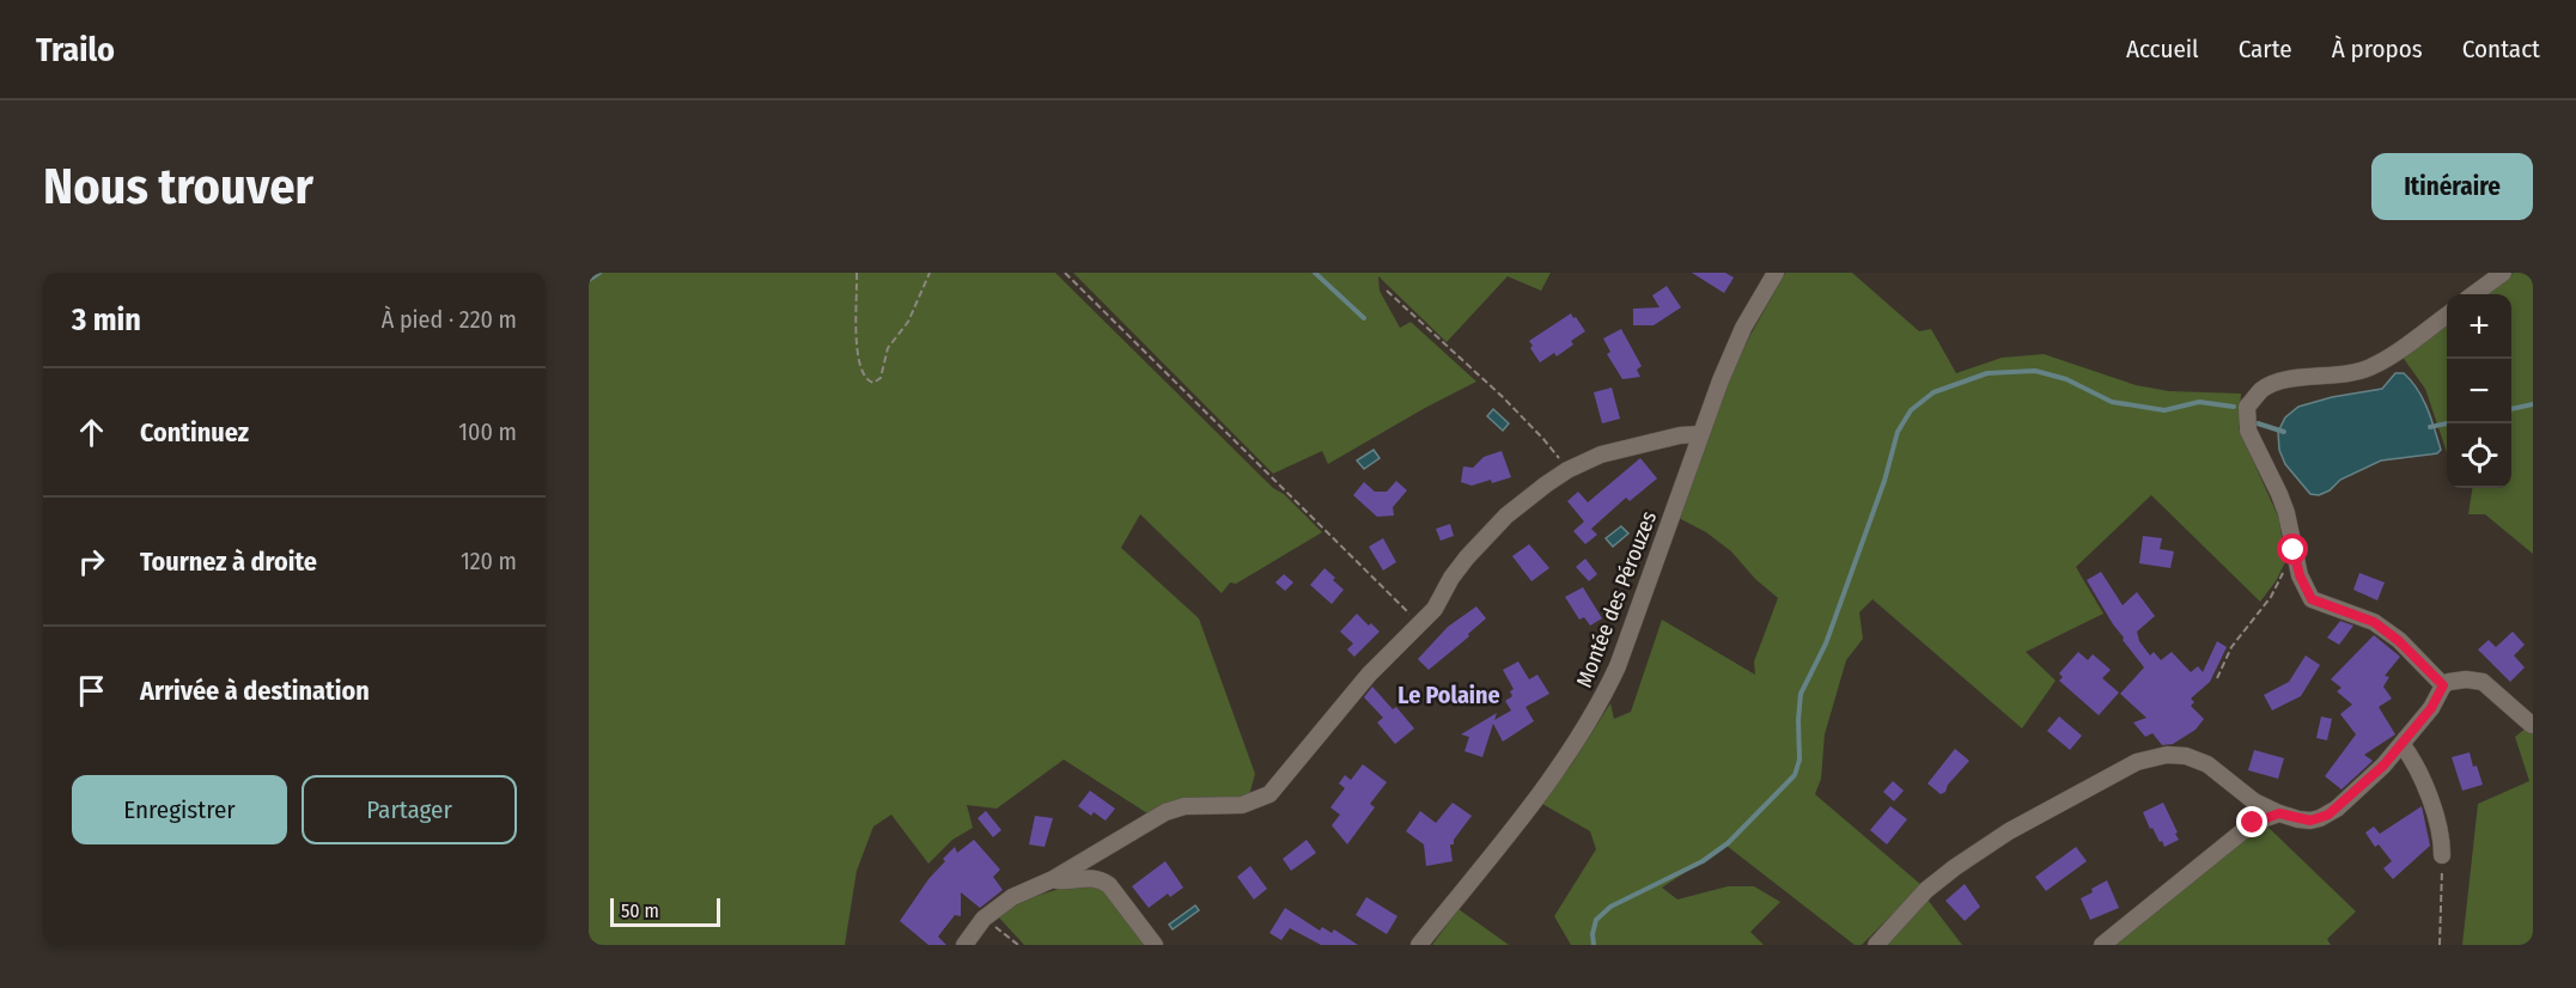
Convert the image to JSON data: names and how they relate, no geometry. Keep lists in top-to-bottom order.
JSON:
{
  "streets": {
    "street": ["Montée des Pérouzes"]
  },
  "districts": ["Le Polaine"],
  "scale_bar": "50 m",
  "page": {
    "header": "Trailo",
    "nav": [
      "Accueil",
      "Carte",
      "À propos",
      "Contact"
    ],
    "buttons": [
      "Itinéraire",
      ["Enregistrer", "Partager"]
    ],
    "title": "Nous trouver",
    "heading": ["3 min", "À pied · 220 m"],
    "map_buttons": ["+", "−"],
    "list": [
      ["Continuez", "100 m"],
      ["Tournez à droite", "120 m"],
      "Arrivée à destination"
    ],
    "scale": "50 m"
  }
}
